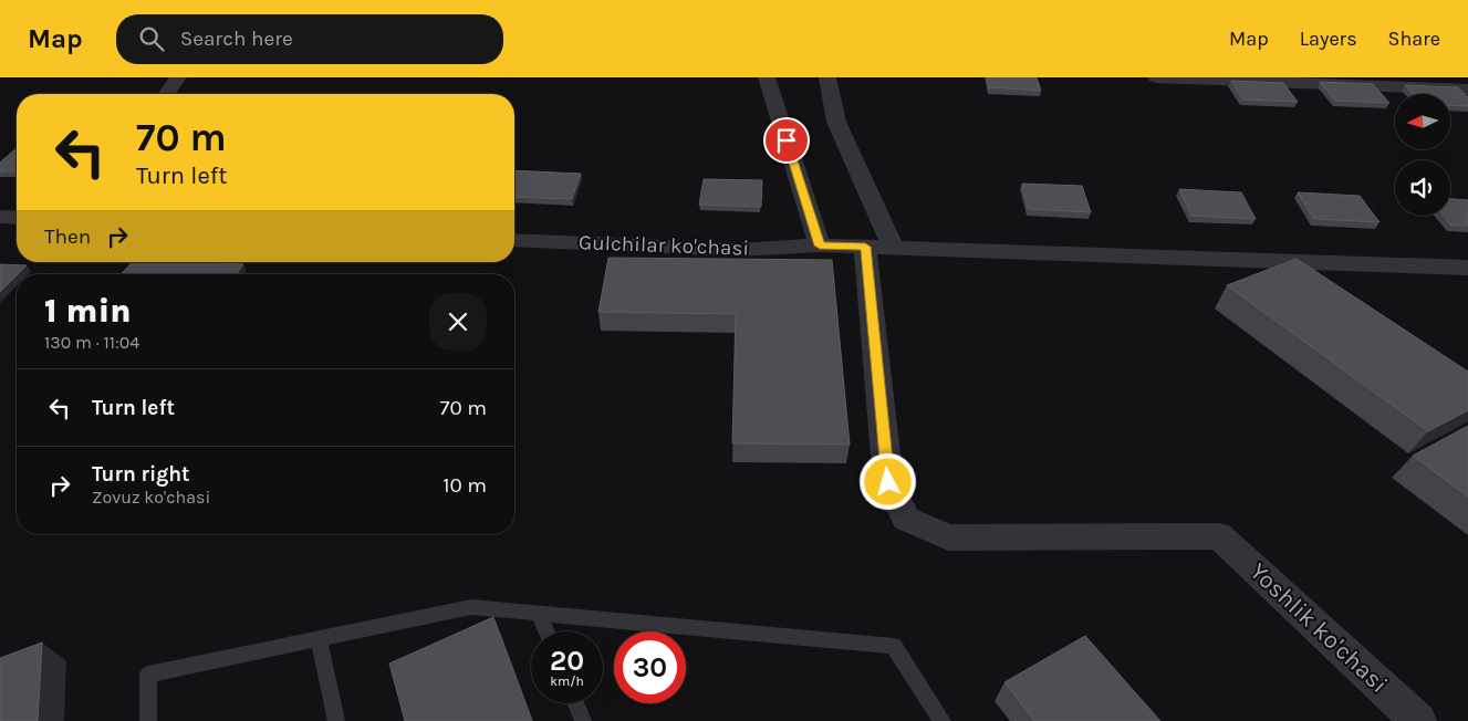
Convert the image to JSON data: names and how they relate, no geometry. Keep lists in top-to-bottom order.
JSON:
{
  "streets": {
    "street": ["Gulchilar ko'chasi", "Yoshlik ko'chasi"]
  },
  "crossings": [
    ["Gulchilar ko'chasi", "Yoshlik ko'chasi"]
  ],
  "north": "left",
  "page": {
    "header": "Map",
    "search": "Search here",
    "nav": ["Map", "Layers", "Share"],
    "turn": ["70 m", "Turn left"],
    "then": "Then",
    "heading": ["1 min", "130 m · 11:04"],
    "list": [
      {
        "name": "Turn left",
        "value": "70 m"
      },
      {
        "name": "Turn right",
        "note": "Zovuz ko'chasi",
        "value": "10 m"
      }
    ],
    "speed": "20 km/h",
    "limit": "30"
  }
}
